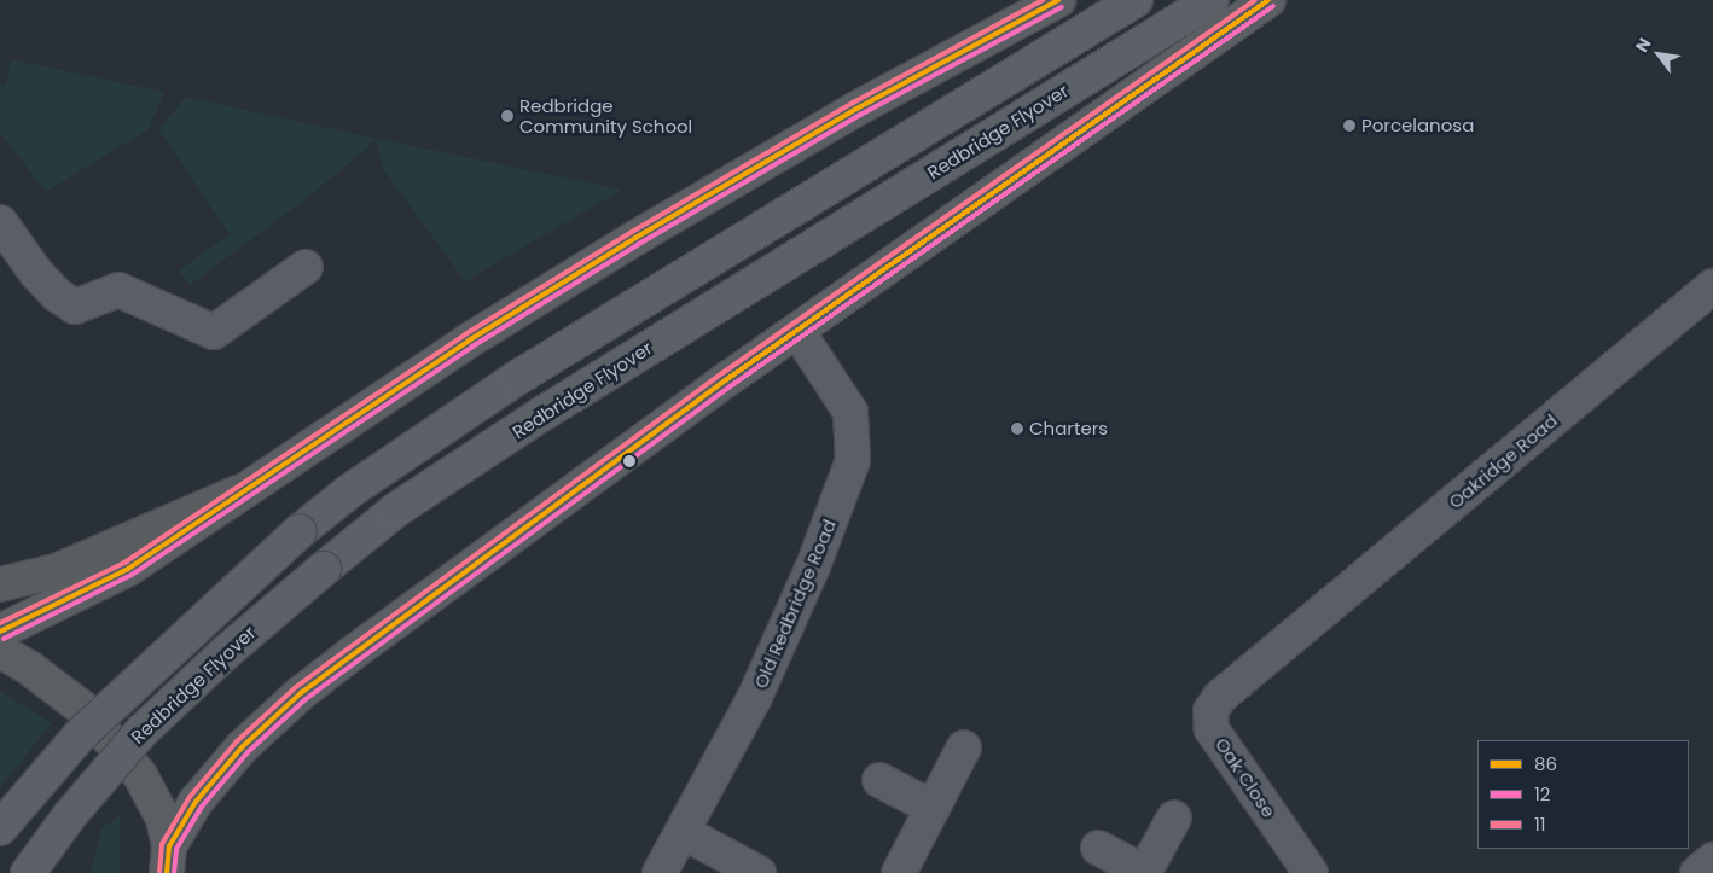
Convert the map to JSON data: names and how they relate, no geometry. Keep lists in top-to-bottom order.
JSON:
{
  "streets": {
    "main road": ["Redbridge Flyover"],
    "street": ["Oakridge Road", "Old Redbridge Road", "Oak Close"]
  },
  "crossings": [
    ["Oakridge Road", "Oak Close"]
  ],
  "places": ["Redbridge Community School", "Porcelanosa", "Charters"],
  "lines": ["transit line 86", "transit line 11", "transit line 12"],
  "legend": ["86", "12", "11"],
  "north": "top left"
}
